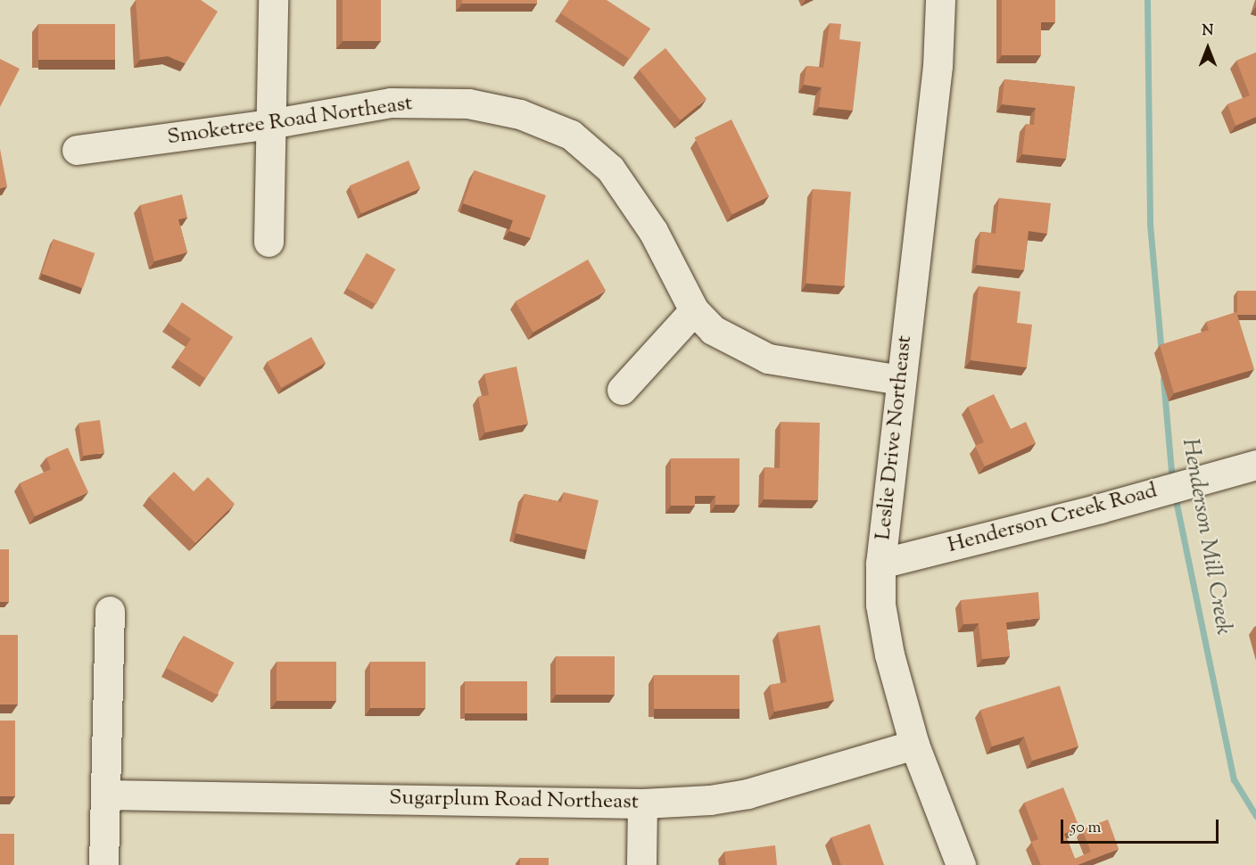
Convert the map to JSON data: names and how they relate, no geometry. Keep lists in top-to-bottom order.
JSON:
{
  "streets": {
    "street": [
      "Smoketree Road Northeast",
      "Leslie Drive Northeast",
      "Henderson Creek Road",
      "Sugarplum Road Northeast"
    ]
  },
  "crossings": [
    ["Smoketree Road Northeast", "Leslie Drive Northeast"],
    ["Leslie Drive Northeast", "Henderson Creek Road"],
    ["Leslie Drive Northeast", "Sugarplum Road Northeast"]
  ],
  "water": ["Henderson Mill Creek"],
  "scale_bar": "50 m",
  "north": "top"
}
